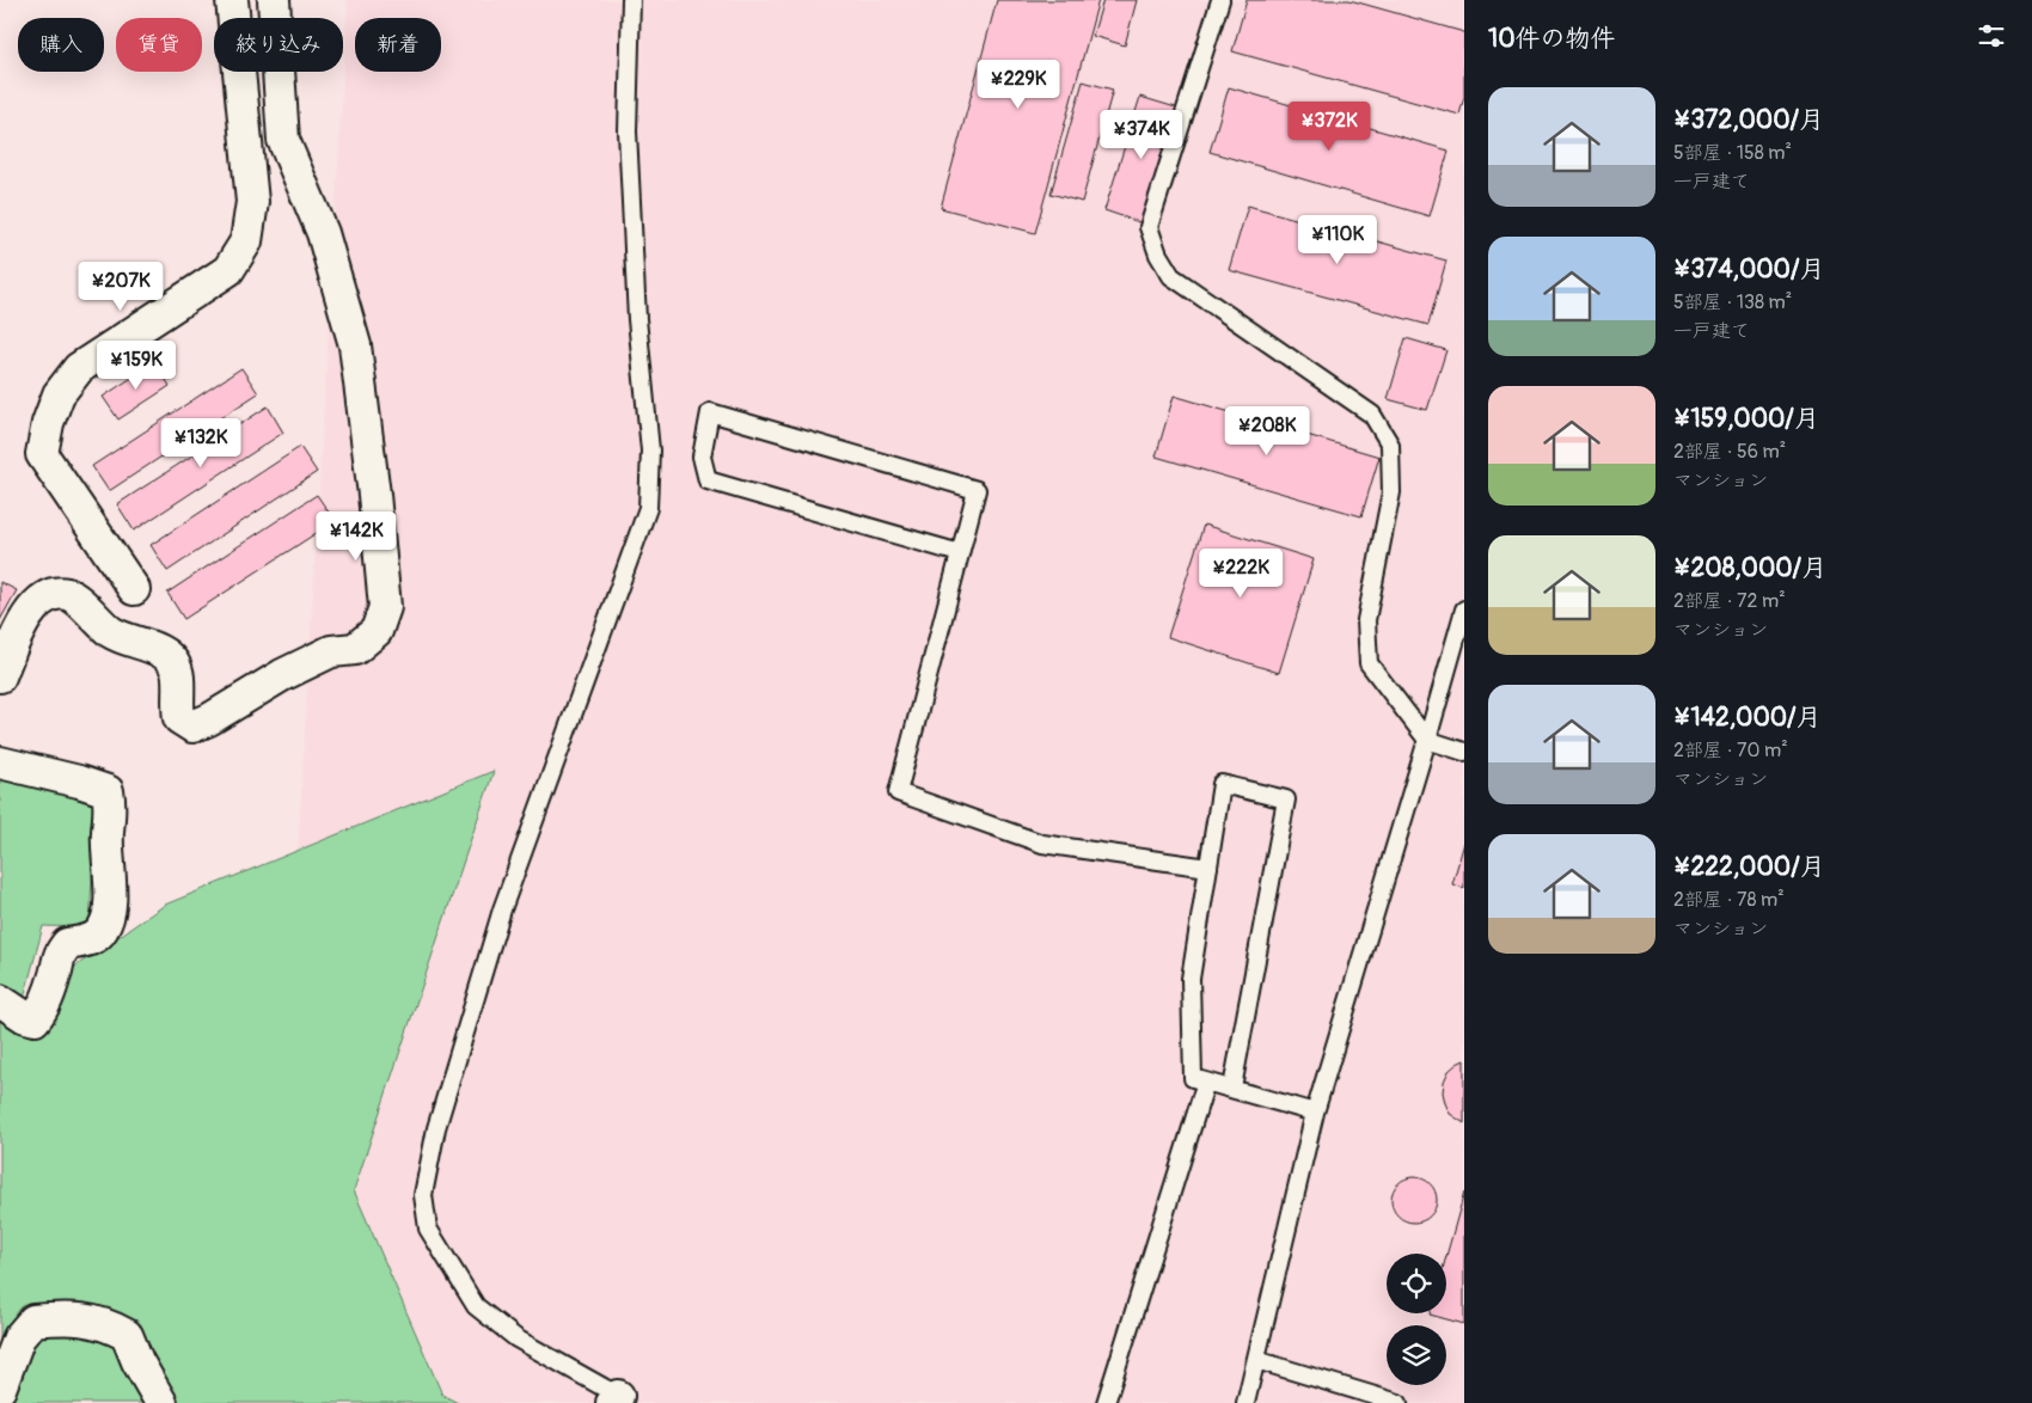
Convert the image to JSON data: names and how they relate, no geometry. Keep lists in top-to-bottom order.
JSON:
{
  "page": {
    "heading": "10件の物件",
    "chip": [
      "購入",
      "賃貸",
      "絞り込み",
      "新着"
    ],
    "price": [
      "¥229K",
      "¥372K",
      "¥374K",
      "¥110K",
      "¥207K",
      "¥159K",
      "¥208K",
      "¥132K",
      "¥142K",
      "¥222K"
    ],
    "list": [
      {
        "name": "¥372,000/月",
        "note": "5部屋 · 158 m² · 一戸建て"
      },
      {
        "name": "¥374,000/月",
        "note": "5部屋 · 138 m² · 一戸建て"
      },
      {
        "name": "¥159,000/月",
        "note": "2部屋 · 56 m² · マンション"
      },
      {
        "name": "¥208,000/月",
        "note": "2部屋 · 72 m² · マンション"
      },
      {
        "name": "¥142,000/月",
        "note": "2部屋 · 70 m² · マンション"
      },
      {
        "name": "¥222,000/月",
        "note": "2部屋 · 78 m² · マンション"
      }
    ]
  }
}
